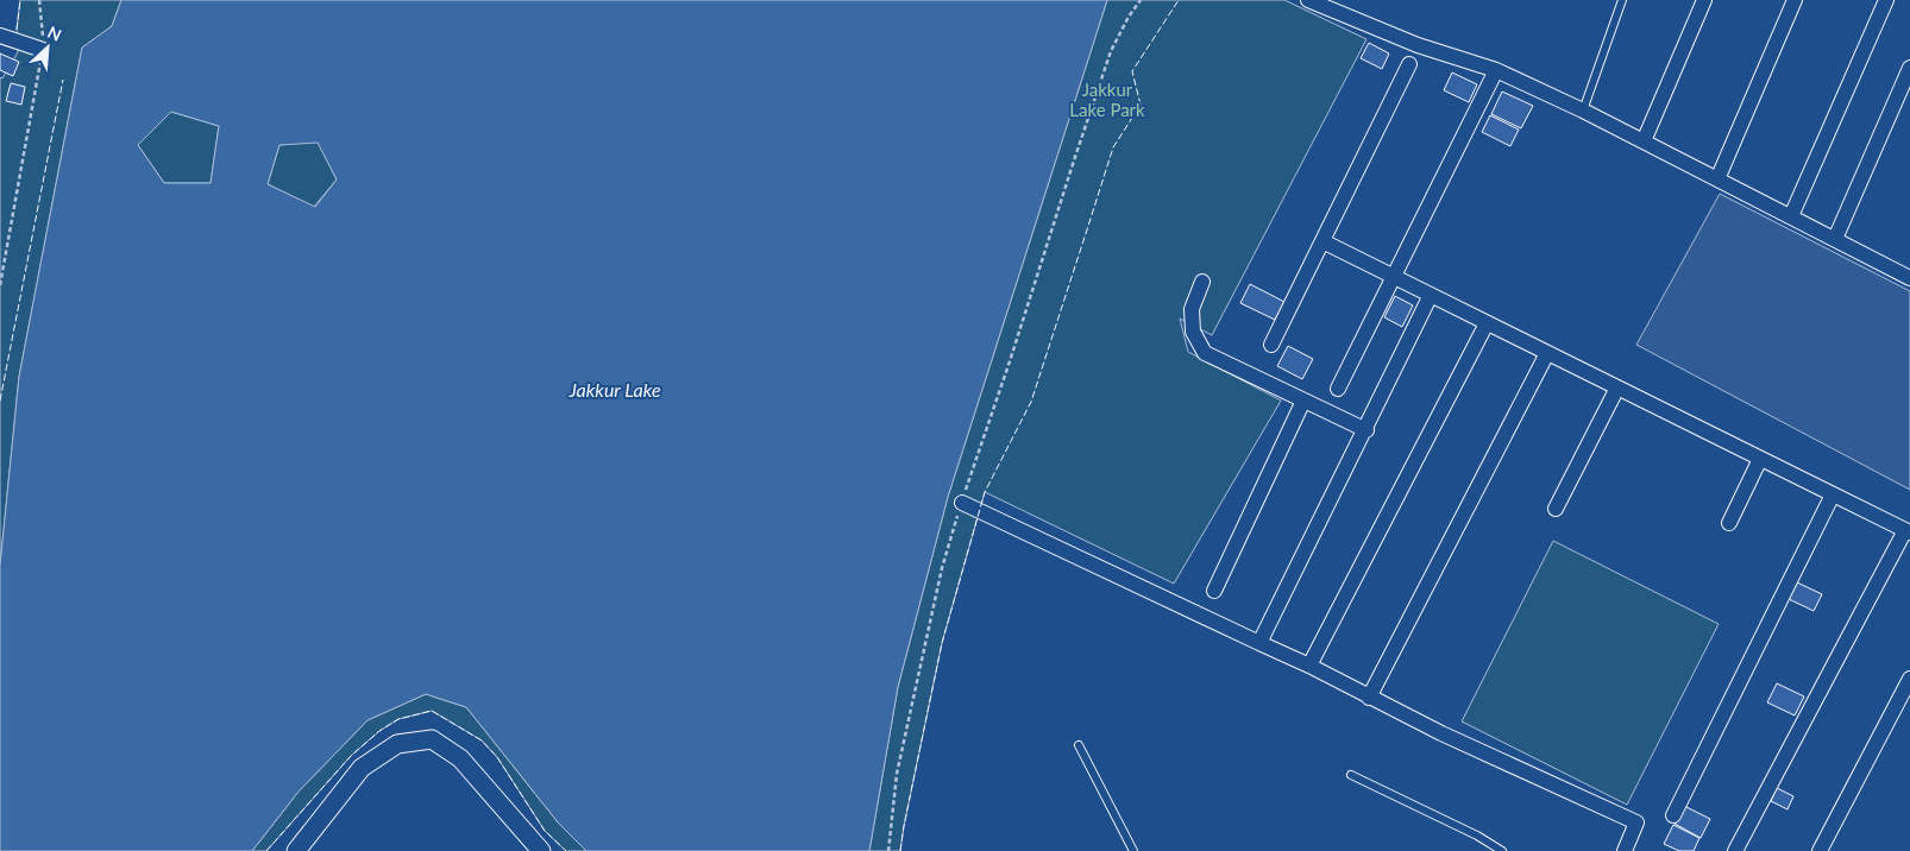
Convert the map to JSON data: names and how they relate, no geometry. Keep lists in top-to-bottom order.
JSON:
{
  "water": ["Jakkur Lake"],
  "parks": ["Jakkur Lake Park"],
  "north": "top right"
}
